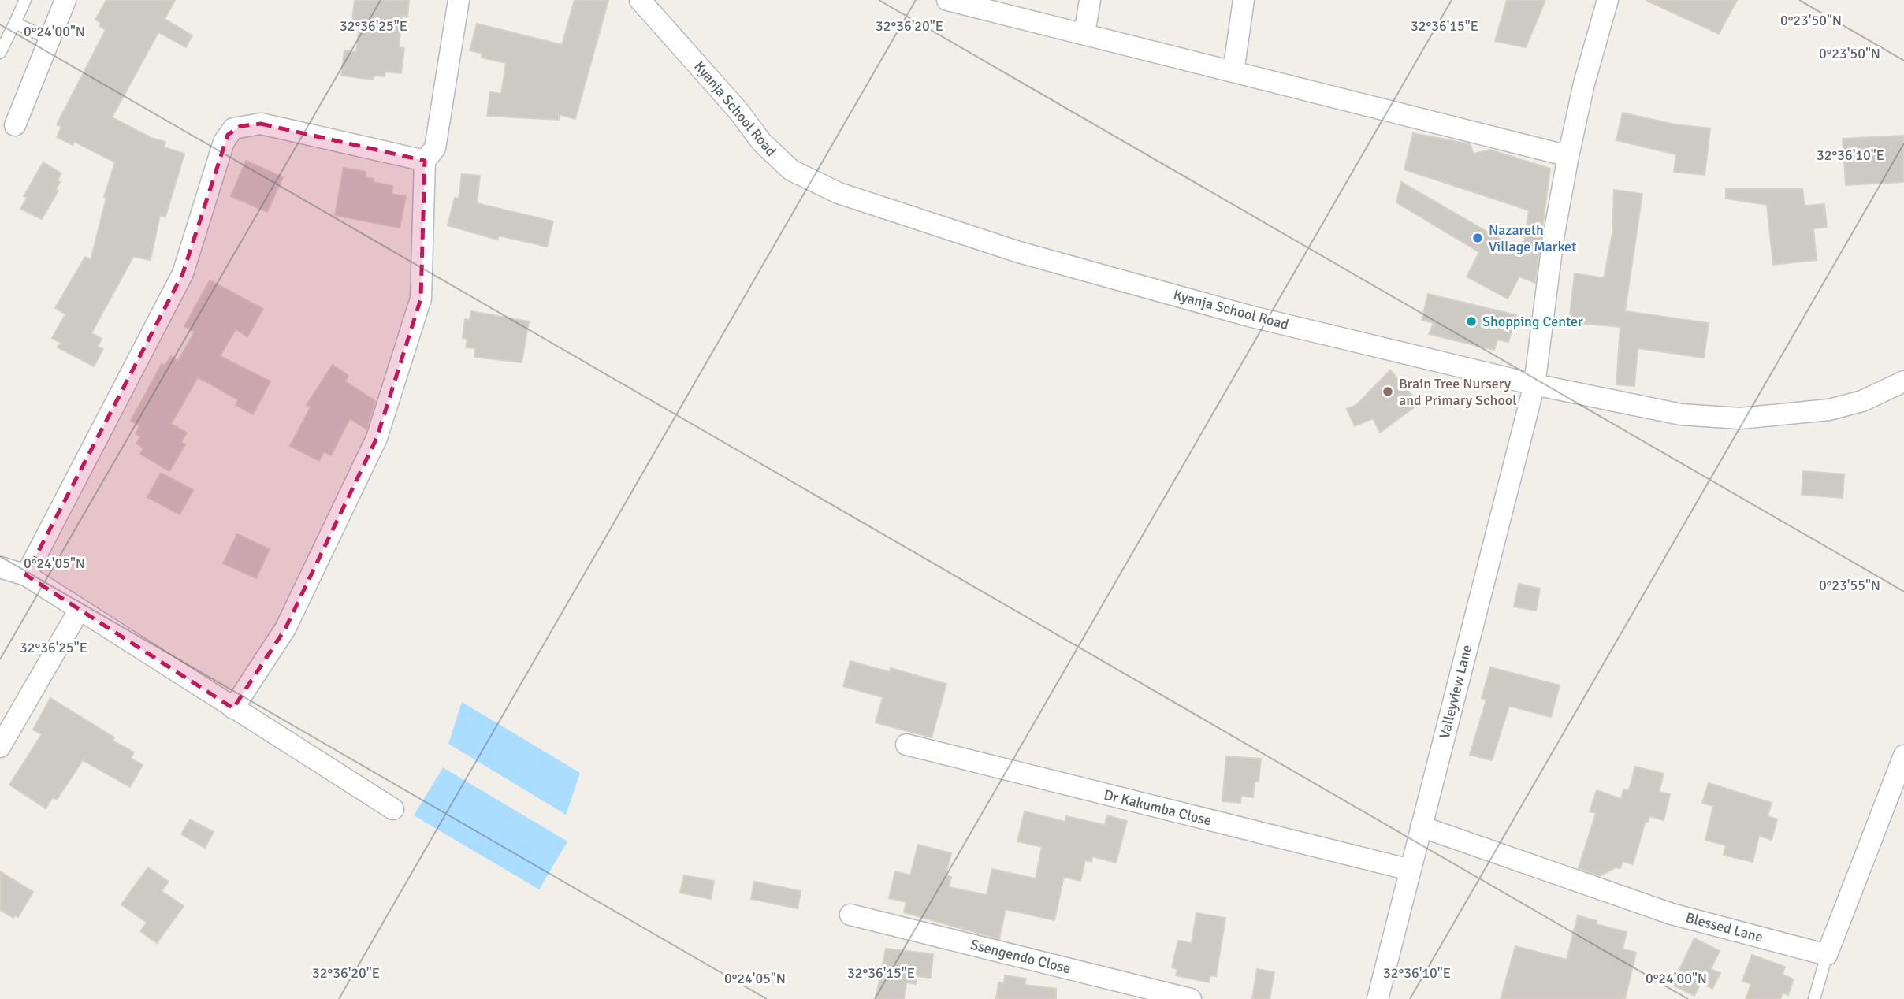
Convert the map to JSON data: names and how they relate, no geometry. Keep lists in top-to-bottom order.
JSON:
{
  "streets": {
    "street": [
      "Kyanja School Road",
      "Valleyview Lane",
      "Dr Kakumba Close",
      "Blessed Lane",
      "Ssengendo Close"
    ]
  },
  "crossings": [
    ["Kyanja School Road", "Valleyview Lane"],
    ["Valleyview Lane", "Dr Kakumba Close"],
    ["Valleyview Lane", "Blessed Lane"]
  ],
  "places": ["Nazareth Village Market", "Shopping Center", "Brain Tree Nursery and Primary School"],
  "coordinates": [
    "0°23'50\"N",
    "32°36'25\"E",
    "32°36'20\"E",
    "32°36'15\"E",
    "0°24'00\"N",
    "32°36'10\"E",
    "0°24'05\"N",
    "0°23'55\"N"
  ]
}
